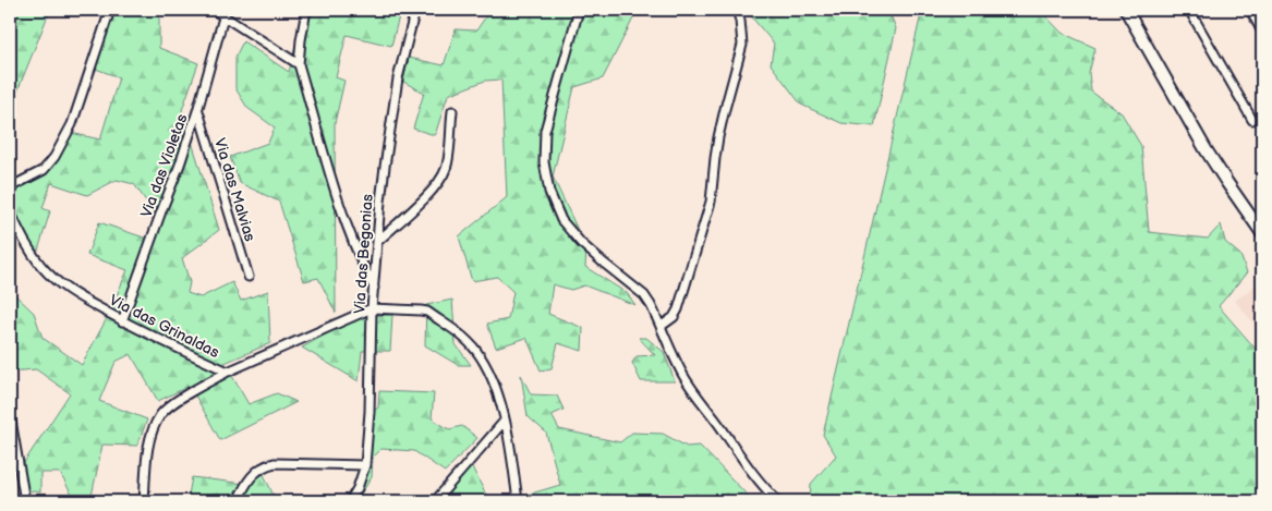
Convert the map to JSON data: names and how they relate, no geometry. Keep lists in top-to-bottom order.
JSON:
{
  "streets": {
    "street": [
      "Via das Violetas",
      "Via das Malvias",
      "Via das Begonias",
      "Via das Grinaldas"
    ]
  },
  "crossings": [
    ["Via das Violetas", "Via das Malvias"],
    ["Via das Violetas", "Via das Grinaldas"],
    ["Via das Begonias", "Via das Grinaldas"]
  ]
}
